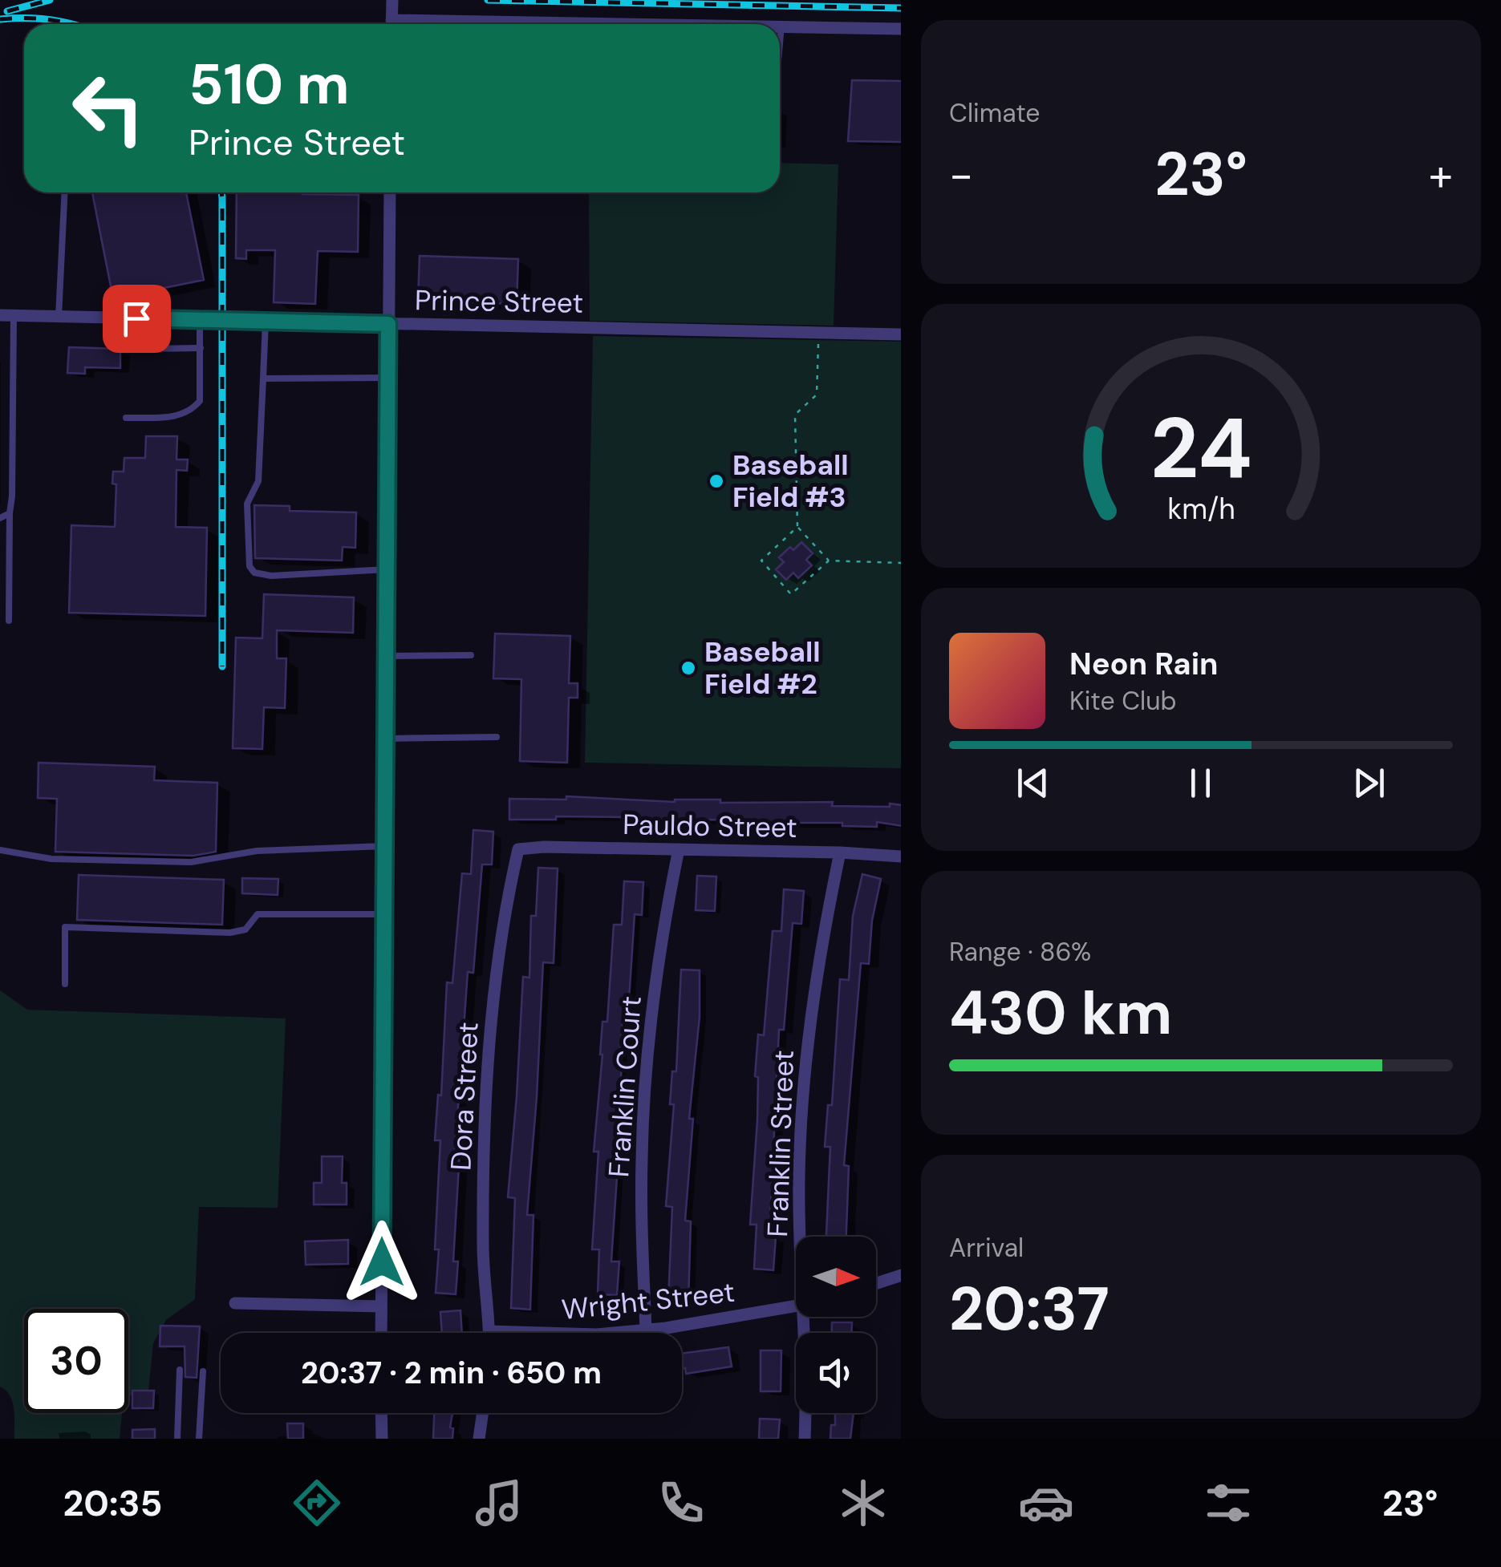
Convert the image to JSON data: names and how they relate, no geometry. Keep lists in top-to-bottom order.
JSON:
{
  "streets": {
    "street": [
      "Prince Street",
      "Pauldo Street",
      "Franklin Court",
      "Dora Street",
      "Franklin Street",
      "Wright Street"
    ]
  },
  "crossings": [
    ["Pauldo Street", "Franklin Court"],
    ["Pauldo Street", "Dora Street"],
    ["Pauldo Street", "Franklin Street"],
    ["Franklin Court", "Wright Street"],
    ["Dora Street", "Wright Street"]
  ],
  "places": ["Baseball Field #3", "Baseball Field #2"],
  "north": "right",
  "page": {
    "tile": [
      "Climate",
      ["Range · 86%", "430 km"],
      ["Arrival", "20:37"]
    ],
    "turn": ["510 m", "Prince Street"],
    "heat": ["−", "23°", "+"],
    "song": ["Neon Rain", "Kite Club"],
    "limit": "30",
    "trip": "20:37 · 2 min · 650 m",
    "tabs": ["20:35", "23°"],
    "gauge": ["24", "km/h"]
  }
}
